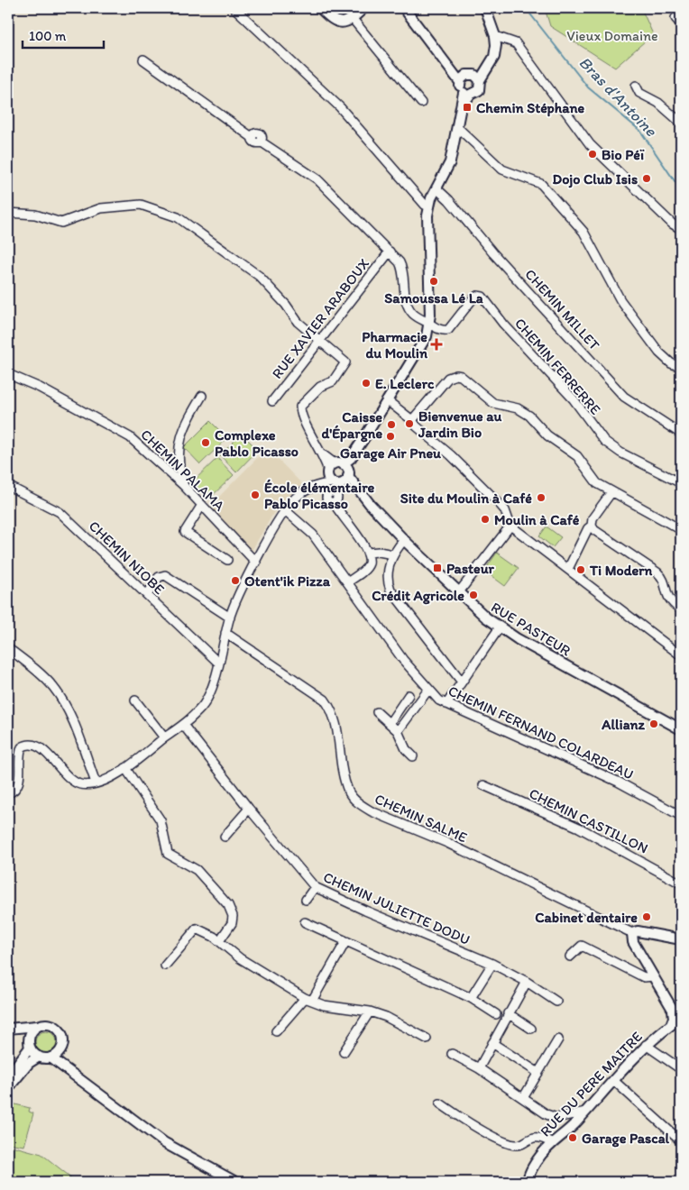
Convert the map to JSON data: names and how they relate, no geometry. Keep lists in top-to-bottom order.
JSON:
{
  "streets": {
    "main road": ["RUE PASTEUR", "RUE DU PERE MAITRE"],
    "street": [
      "CHEMIN MILLET",
      "RUE XAVIER ARABOUX",
      "CHEMIN FERRERRE",
      "CHEMIN PALAMA",
      "CHEMIN NIOBE",
      "CHEMIN FERNAND COLARDEAU",
      "CHEMIN SALME",
      "CHEMIN CASTILLON",
      "CHEMIN JULIETTE DODU"
    ]
  },
  "crossings": [
    ["CHEMIN SALME", "RUE DU PERE MAITRE"]
  ],
  "water": ["Bras d'Antoine"],
  "parks": ["Vieux Domaine"],
  "places": {
    "transit": ["Chemin Stéphane", "Pasteur"],
    "other": [
      "Bio Péï",
      "Dojo Club Isis",
      "Samoussa Lé La",
      "E. Leclerc",
      "Bienvenue au Jardin Bio",
      "Caisse d'Épargne",
      "Garage Air Pneu",
      "Complexe Pablo Picasso",
      "École élémentaire Pablo Picasso",
      "Site du Moulin à Café",
      "Moulin à Café",
      "Ti Modern",
      "Otent'ik Pizza",
      "Crédit Agricole",
      "Allianz",
      "Cabinet dentaire",
      "Garage Pascal"
    ],
    "health": ["Pharmacie du Moulin"]
  },
  "scale_bar": "100 m"
}
